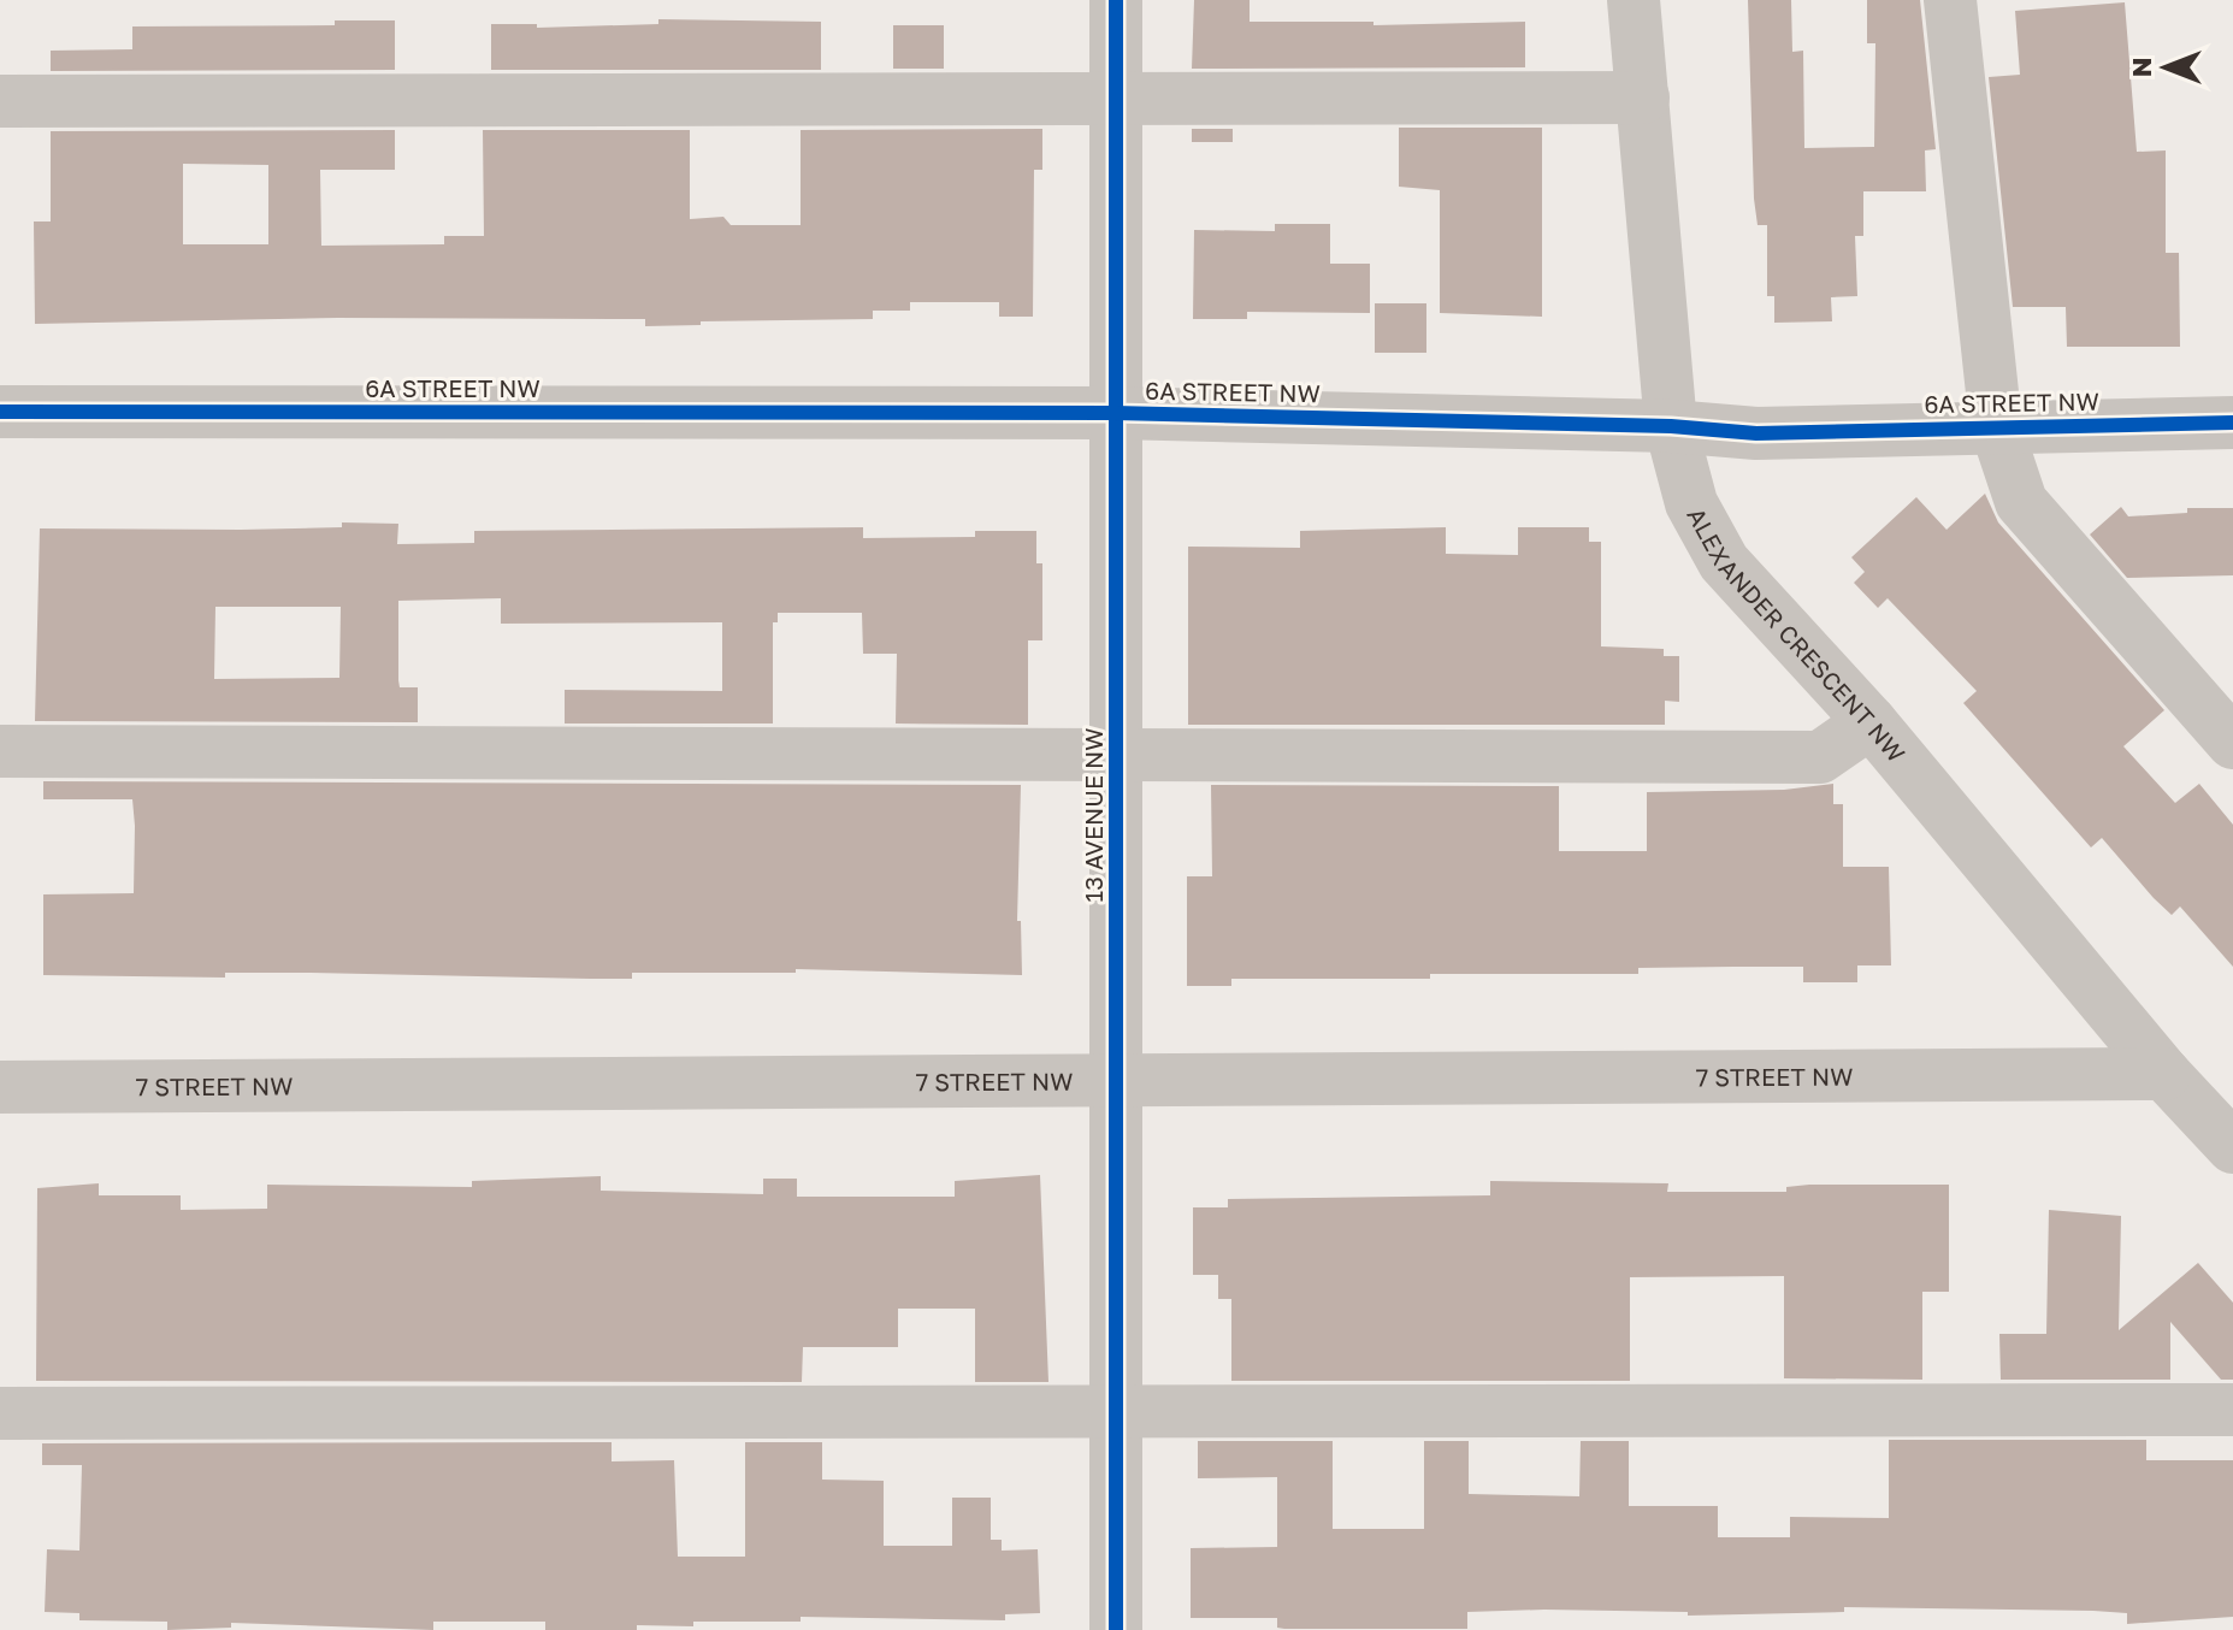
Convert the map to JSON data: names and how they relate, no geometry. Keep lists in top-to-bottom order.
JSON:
{
  "streets": {
    "street": [
      "6A STREET NW",
      "ALEXANDER CRESCENT NW",
      "13 AVENUE NW",
      "7 STREET NW"
    ]
  },
  "crossings": [
    ["6A STREET NW", "ALEXANDER CRESCENT NW"],
    ["6A STREET NW", "13 AVENUE NW"],
    ["ALEXANDER CRESCENT NW", "7 STREET NW"],
    ["13 AVENUE NW", "7 STREET NW"]
  ],
  "north": "left"
}
